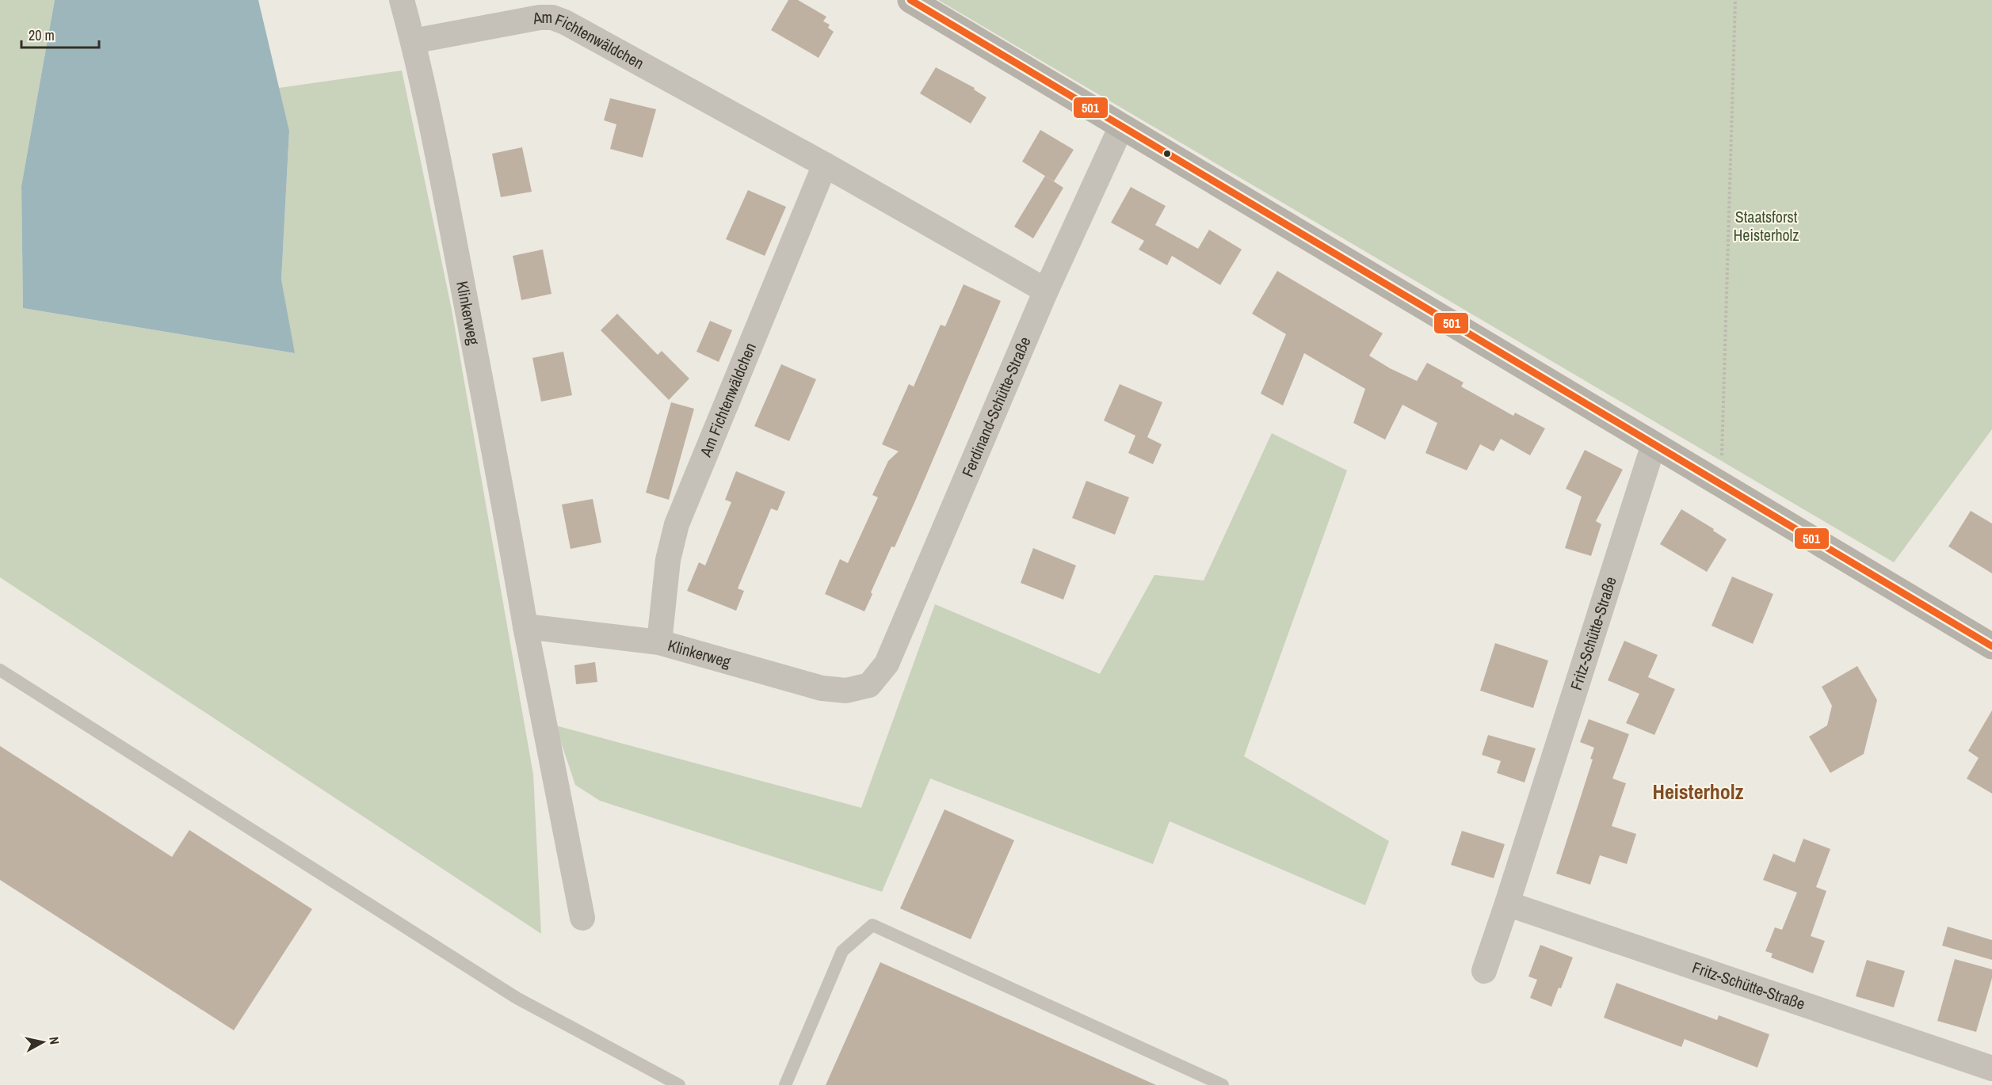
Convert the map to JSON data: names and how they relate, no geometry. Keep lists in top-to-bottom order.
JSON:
{
  "streets": {
    "street": [
      "Am Fichtenwäldchen",
      "Klinkerweg",
      "Ferdinand-Schütte-Straße",
      "Fritz-Schütte-Straße"
    ]
  },
  "crossings": [
    ["Am Fichtenwäldchen", "Klinkerweg"],
    ["Am Fichtenwäldchen", "Ferdinand-Schütte-Straße"],
    ["Klinkerweg", "Ferdinand-Schütte-Straße"]
  ],
  "districts": ["Heisterholz"],
  "parks": ["Staatsforst Heisterholz"],
  "lines": ["transit line 501"],
  "scale_bar": "20 m",
  "north": "right"
}
